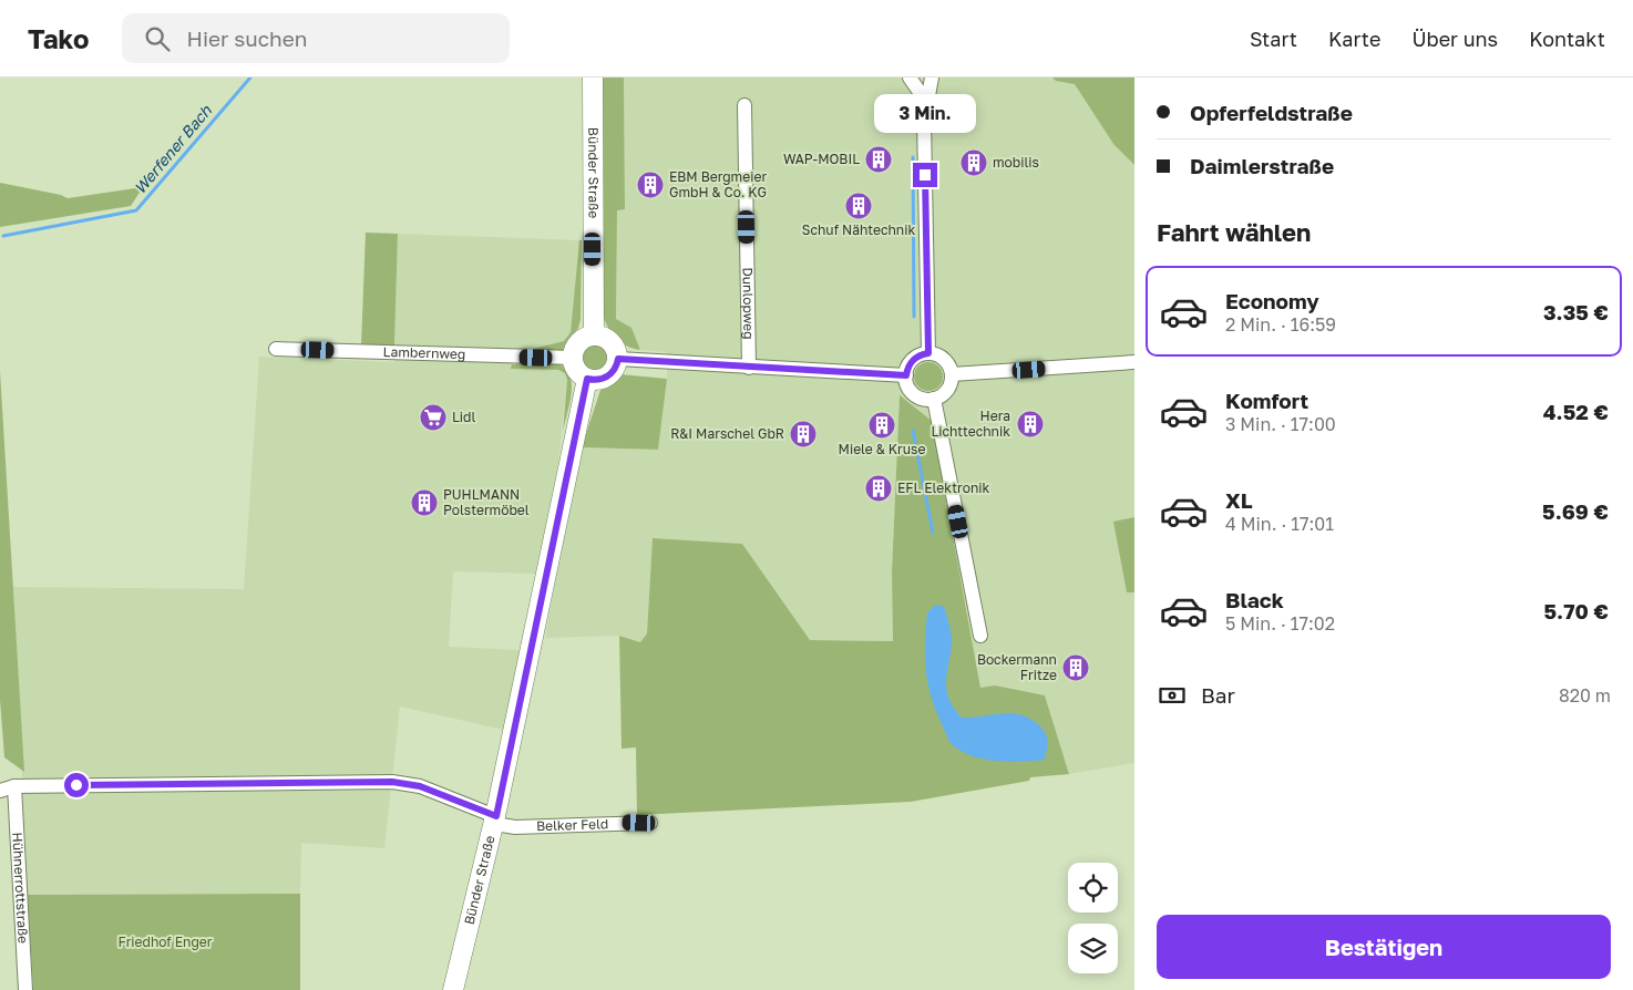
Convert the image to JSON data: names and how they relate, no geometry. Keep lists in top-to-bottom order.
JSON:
{
  "streets": {
    "street": [
      "Bünder Straße",
      "Dunlopweg",
      "Lambernweg",
      "Belker Feld",
      "Hühnerrottstraße"
    ]
  },
  "crossings": [
    ["Bünder Straße", "Lambernweg"],
    ["Bünder Straße", "Belker Feld"],
    ["Belker Feld", "Hühnerrottstraße"]
  ],
  "water": ["Werfener Bach"],
  "parks": ["Friedhof Enger"],
  "places": {
    "building": [
      "WAP-MOBIL",
      "mobilis",
      "EBM Bergmeier GmbH & Co. KG",
      "Schuf Nähtechnik",
      "Hera Lichttechnik",
      "Miele & Kruse",
      "R&I Marschel GbR",
      "EFL Elektronik",
      "PUHLMANN Polstermöbel",
      "Bockermann Fritze"
    ],
    "supermarket": ["Lidl"]
  },
  "page": {
    "header": "Tako",
    "search": "Hier suchen",
    "nav": [
      "Start",
      "Karte",
      "Über uns",
      "Kontakt"
    ],
    "banner": ["Opferfeldstraße", "Daimlerstraße"],
    "bubble": "3 Min.",
    "heading": "Fahrt wählen",
    "list": [
      {
        "name": "Economy",
        "note": "2 Min. · 16:59",
        "value": "3.35 €"
      },
      {
        "name": "Komfort",
        "note": "3 Min. · 17:00",
        "value": "4.52 €"
      },
      {
        "name": "XL",
        "note": "4 Min. · 17:01",
        "value": "5.69 €"
      },
      {
        "name": "Black",
        "note": "5 Min. · 17:02",
        "value": "5.70 €"
      }
    ],
    "pay": ["Bar", "820 m"],
    "buttons": "Bestätigen"
  }
}
